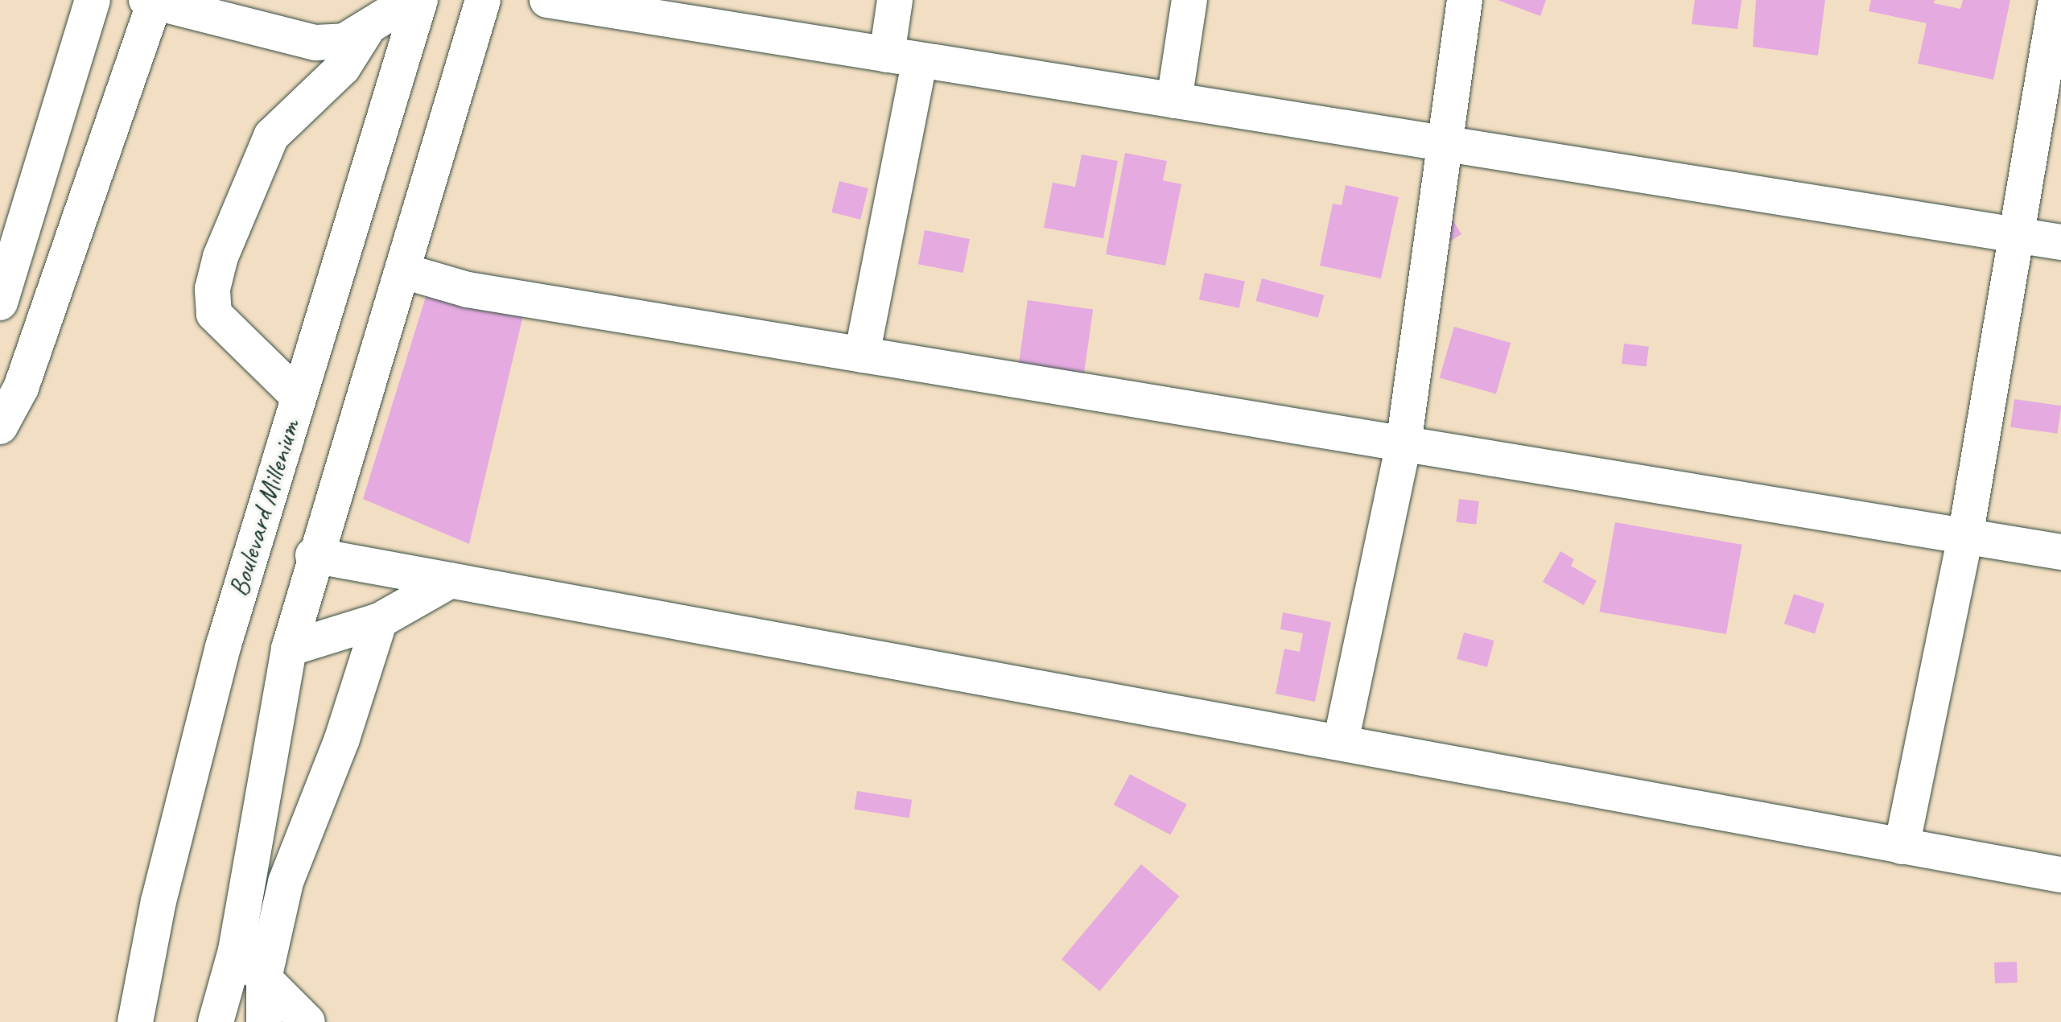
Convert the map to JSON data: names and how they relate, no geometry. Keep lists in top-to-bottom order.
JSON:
{
  "streets": {
    "street": ["Boulevard Millenium"]
  }
}
